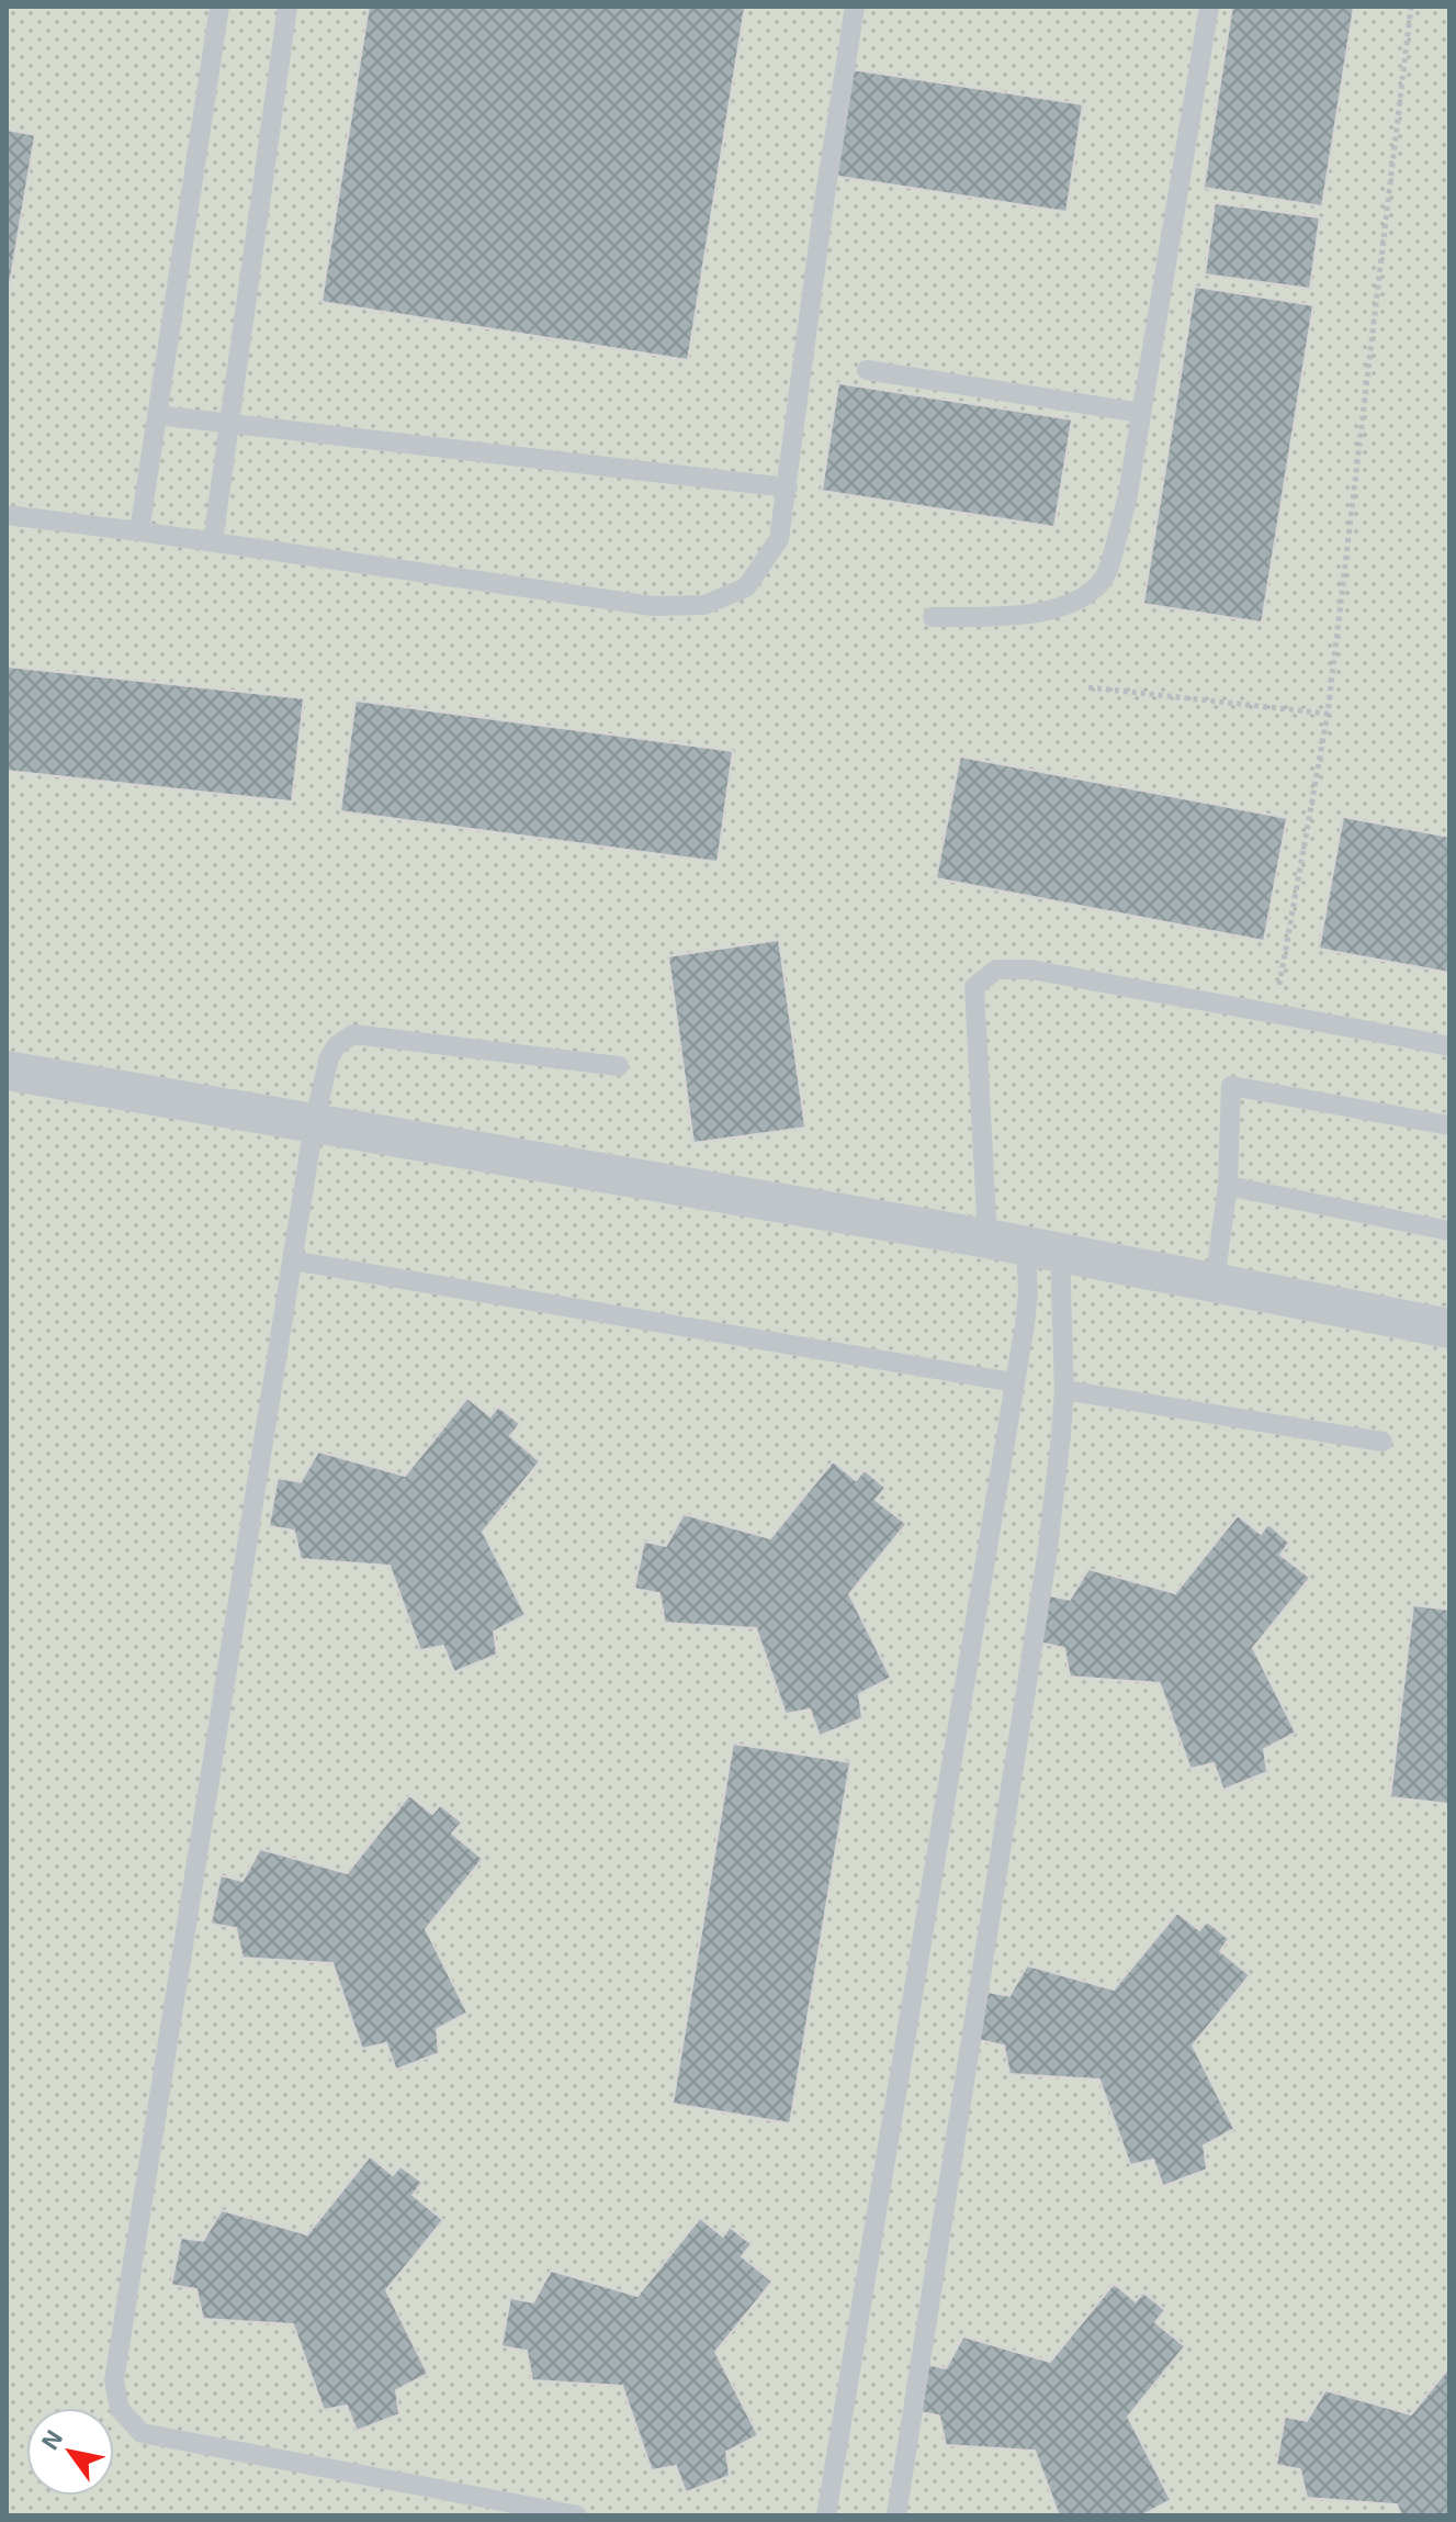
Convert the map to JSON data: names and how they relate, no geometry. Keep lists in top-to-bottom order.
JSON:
{
  "north": "top left"
}
